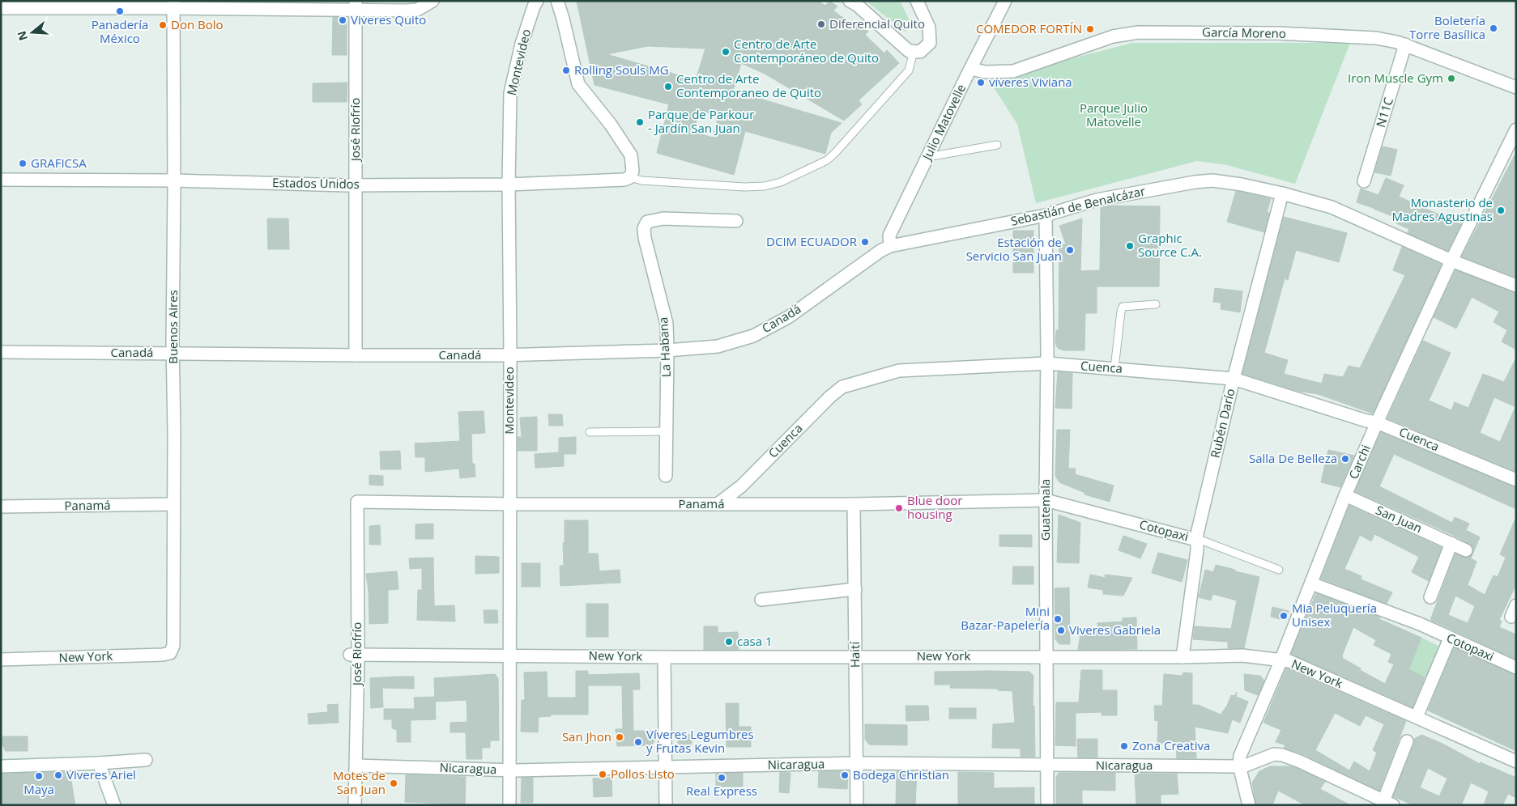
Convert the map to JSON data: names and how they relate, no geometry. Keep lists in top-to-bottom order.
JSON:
{
  "streets": {
    "street": [
      "García Moreno",
      "Montevideo",
      "N11C",
      "Julio Matovelle",
      "José Riofrío",
      "Estados Unidos",
      "Sebastián de Benalcázar",
      "Canadá",
      "Buenos Aires",
      "La Habana",
      "Cuenca",
      "Rubén Darío",
      "Carchi",
      "Panamá",
      "Guatemala",
      "San Juan",
      "Cotopaxi",
      "Haití",
      "New York",
      "Nicaragua"
    ]
  },
  "crossings": [
    ["García Moreno", "N11C"],
    ["García Moreno", "Julio Matovelle"],
    ["Montevideo", "Estados Unidos"],
    ["Montevideo", "Canadá"],
    ["Montevideo", "Panamá"],
    ["Montevideo", "New York"],
    ["Montevideo", "Nicaragua"],
    ["Julio Matovelle", "Sebastián de Benalcázar"],
    ["Julio Matovelle", "Canadá"],
    ["José Riofrío", "Estados Unidos"],
    ["José Riofrío", "Canadá"],
    ["José Riofrío", "Panamá"],
    ["José Riofrío", "New York"],
    ["José Riofrío", "Nicaragua"],
    ["Estados Unidos", "Buenos Aires"],
    ["Sebastián de Benalcázar", "Canadá"],
    ["Sebastián de Benalcázar", "Rubén Darío"],
    ["Sebastián de Benalcázar", "Carchi"],
    ["Sebastián de Benalcázar", "Guatemala"],
    ["Canadá", "Buenos Aires"],
    ["Canadá", "La Habana"],
    ["Buenos Aires", "Panamá"],
    ["Buenos Aires", "New York"],
    ["Cuenca", "Rubén Darío"],
    ["Cuenca", "Carchi"],
    ["Cuenca", "Panamá"],
    ["Cuenca", "Guatemala"],
    ["Rubén Darío", "Cotopaxi"],
    ["Rubén Darío", "New York"],
    ["Carchi", "San Juan"],
    ["Carchi", "Cotopaxi"],
    ["Carchi", "New York"],
    ["Carchi", "Nicaragua"],
    ["Panamá", "Guatemala"],
    ["Panamá", "Cotopaxi"],
    ["Panamá", "Haití"],
    ["Guatemala", "Cotopaxi"],
    ["Guatemala", "New York"],
    ["Guatemala", "Nicaragua"],
    ["Haití", "New York"],
    ["Haití", "Nicaragua"]
  ],
  "parks": ["Parque Julio Matovelle"],
  "places": [
    "Panadería México",
    "Viveres Quito",
    "Diferencial Quito",
    "Don Bolo",
    "Boletería Torre Basílica",
    "COMEDOR FORTÍN",
    "Centro de Arte Contemporáneo de Quito",
    "Rolling Souls MG",
    "Iron Muscle Gym",
    "víveres Viviana",
    "Centro de Arte Contemporaneo de Quito",
    "Parque de Parkour - Jardín San Juan",
    "GRAFICSA",
    "Monasterio de Madres Agustinas",
    "DCIM ECUADOR",
    "Graphic Source C.A.",
    "Estación de Servicio San Juan",
    "Salla De Belleza",
    "Blue door housing",
    "Mia Peluquería Unisex",
    "Mini Bazar-Papelería",
    "Viveres Gabriela",
    "casa 1",
    "San Jhon",
    "Víveres Legumbres y Frutas Kevin",
    "Zona Creativa",
    "Pollos Listo",
    "Viveres Ariel",
    "Bodega Christian",
    "Maya",
    "Real Express",
    "Motes de San Juan"
  ],
  "north": "left"
}
